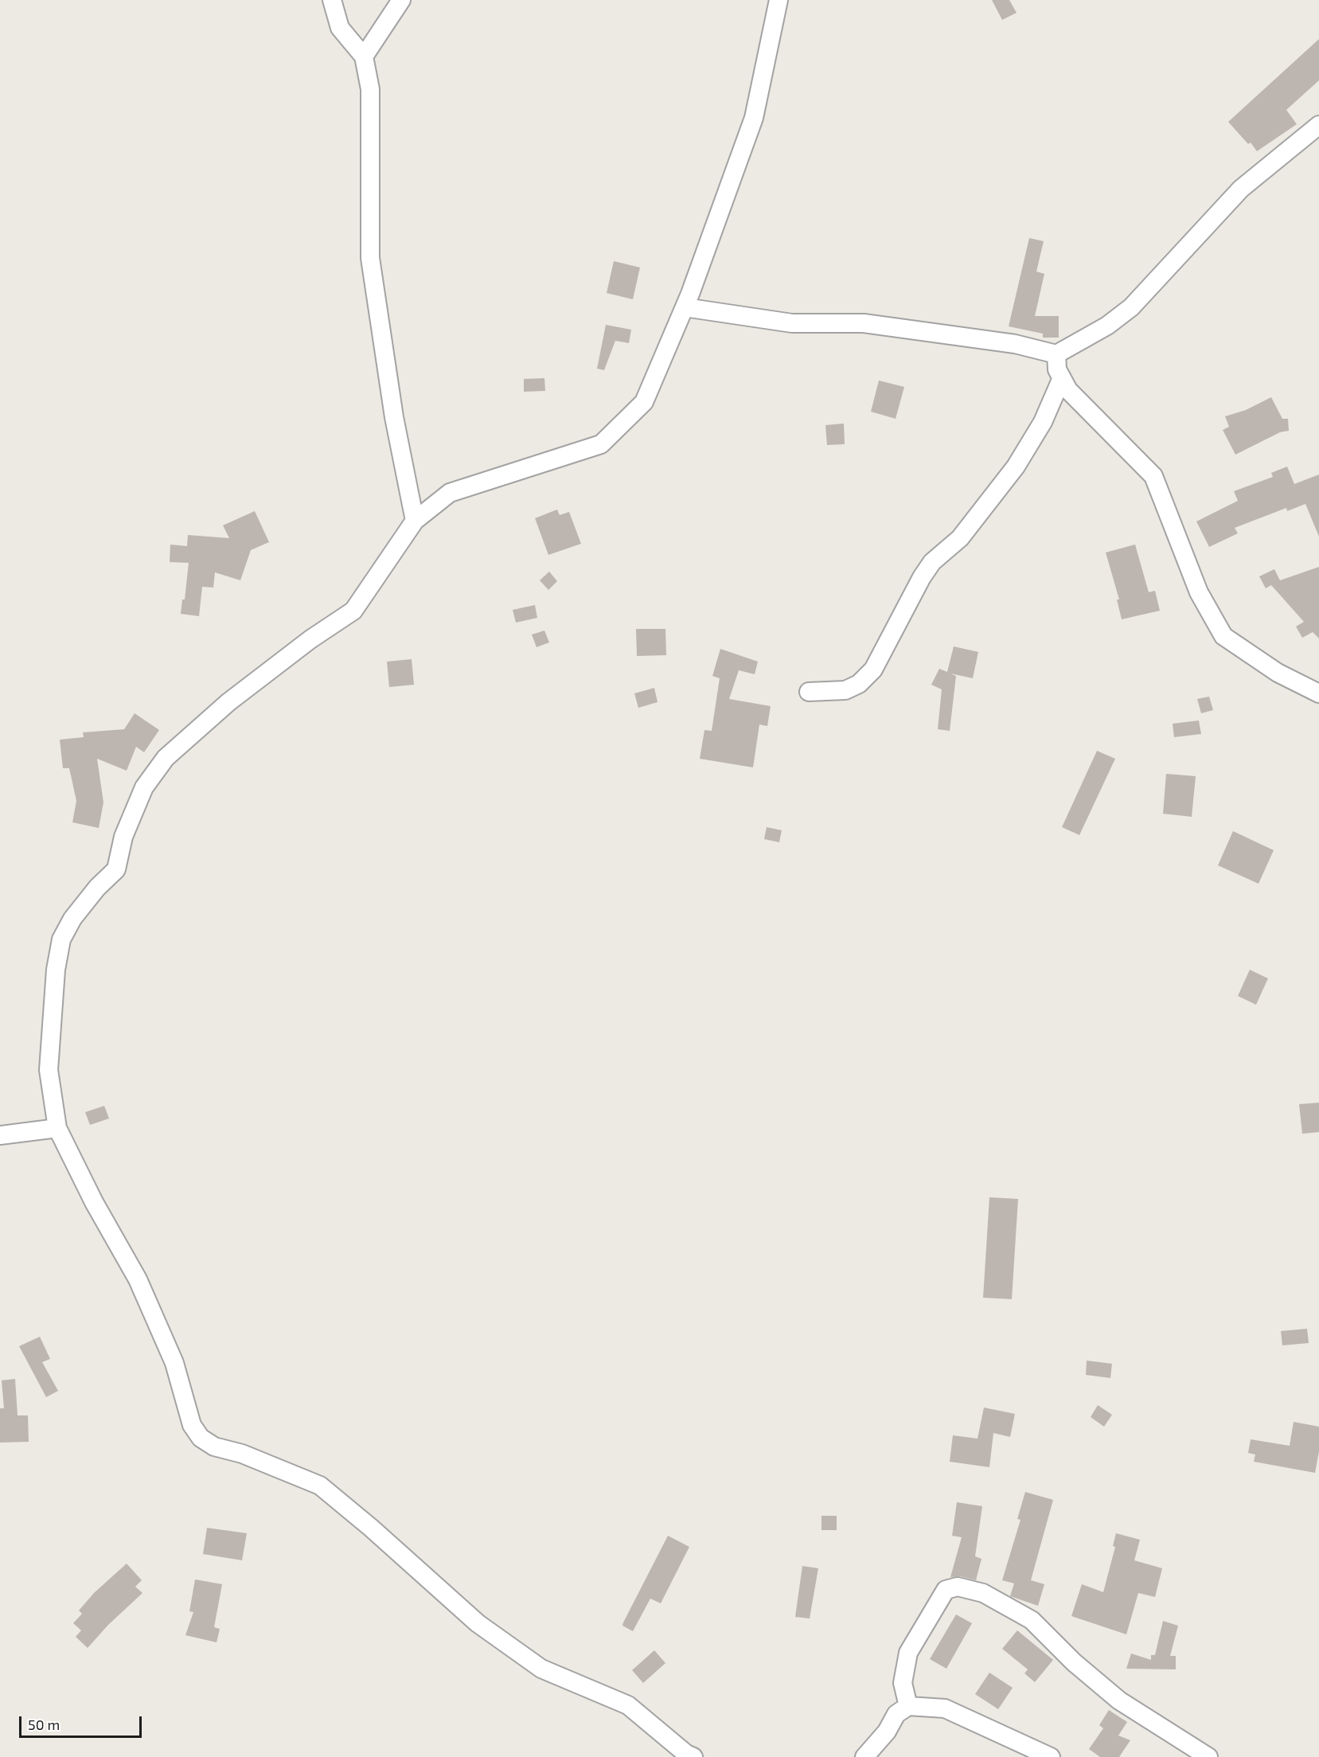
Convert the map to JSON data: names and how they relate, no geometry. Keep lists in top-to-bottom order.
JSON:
{
  "scale_bar": "50 m"
}
